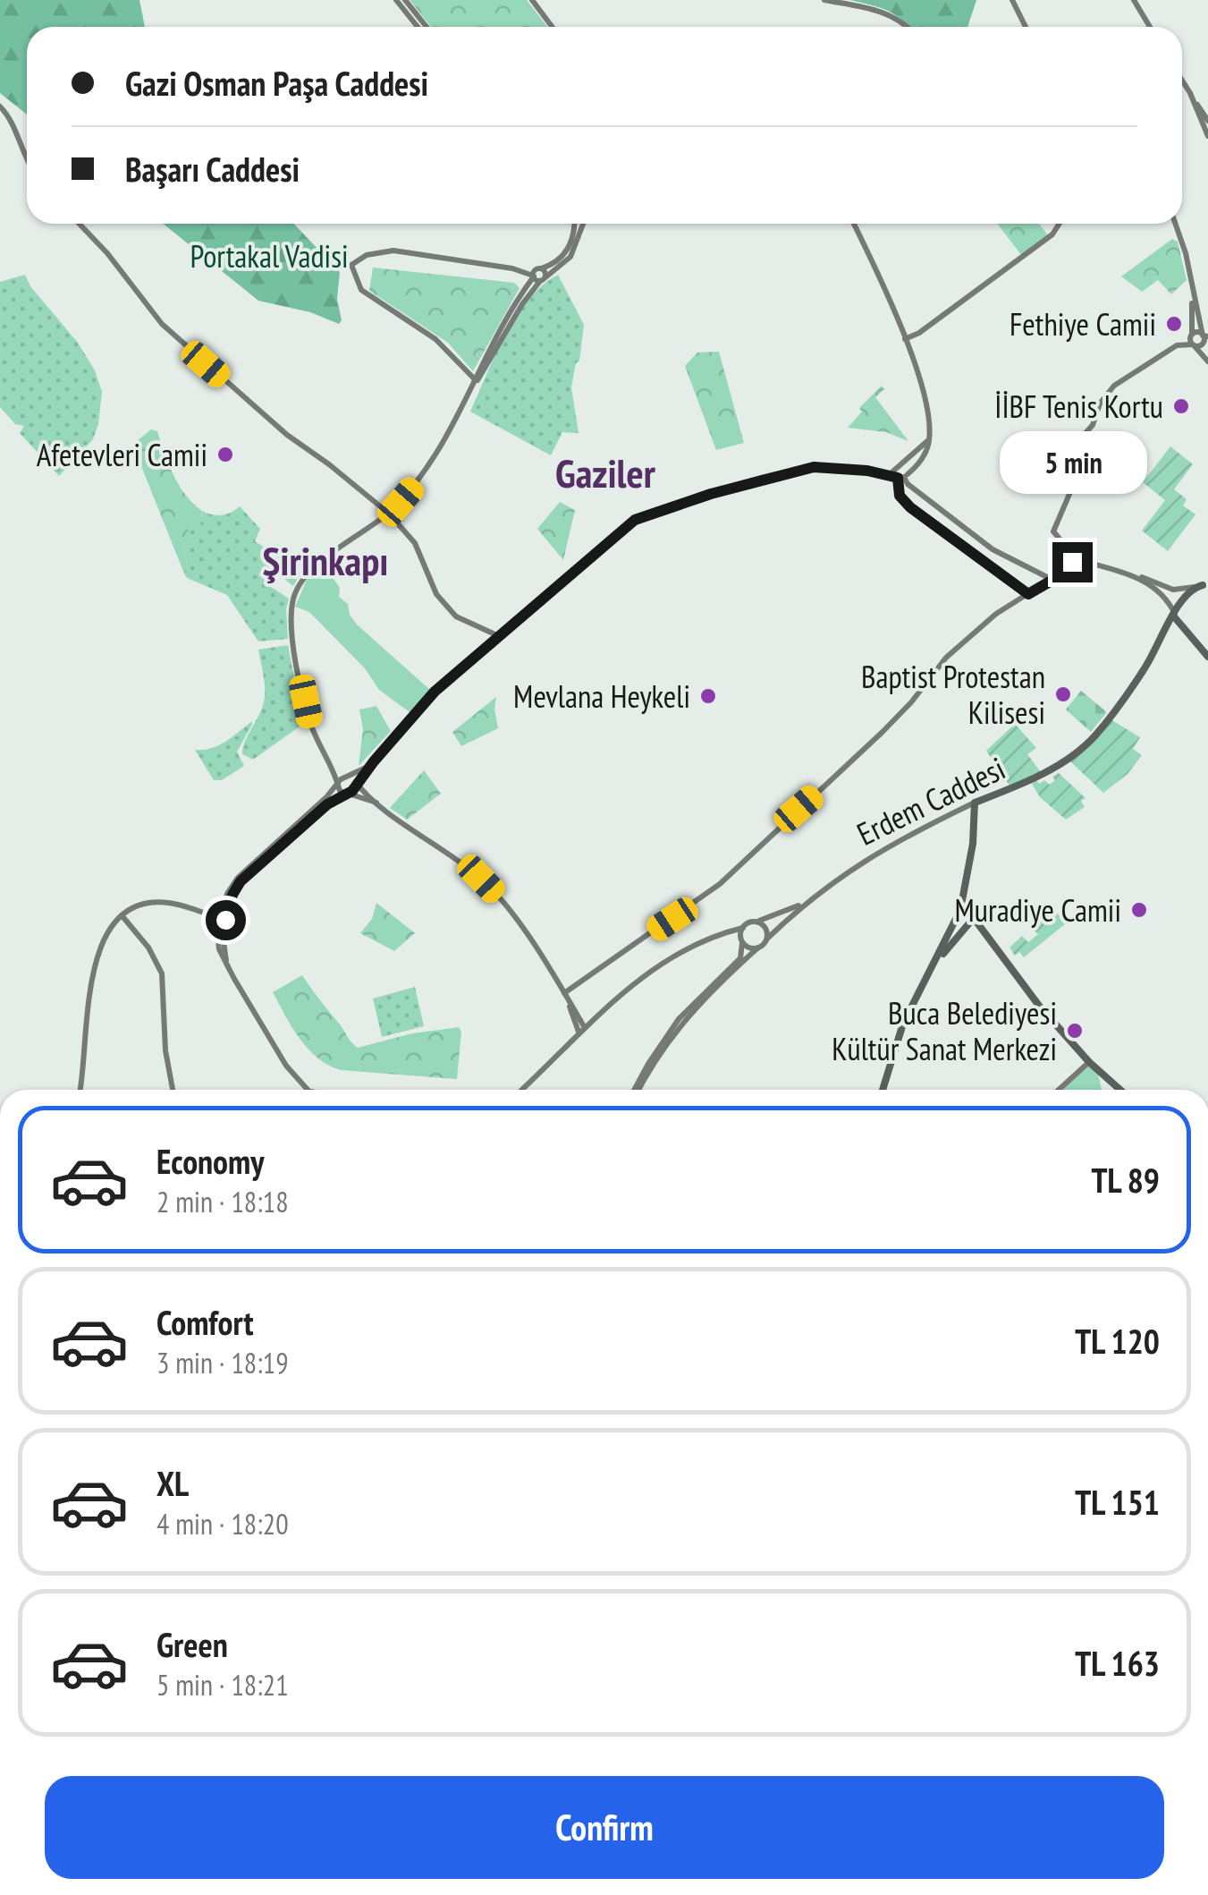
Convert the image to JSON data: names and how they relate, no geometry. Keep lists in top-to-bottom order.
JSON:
{
  "streets": {
    "main road": ["Erdem Caddesi"]
  },
  "districts": ["Gaziler", "Şirinkapı"],
  "parks": ["Portakal Vadisi"],
  "places": [
    "Fethiye Camii",
    "İİBF Tenis Kortu",
    "Afetevleri Camii",
    "Baptist Protestan Kilisesi",
    "Mevlana Heykeli",
    "Muradiye Camii",
    "Buca Belediyesi Kültür Sanat Merkezi"
  ],
  "page": {
    "banner": ["Gazi Osman Paşa Caddesi", "Başarı Caddesi"],
    "bubble": "5 min",
    "list": [
      {
        "name": "Economy",
        "note": "2 min · 18:18",
        "value": "TL 89"
      },
      {
        "name": "Comfort",
        "note": "3 min · 18:19",
        "value": "TL 120"
      },
      {
        "name": "XL",
        "note": "4 min · 18:20",
        "value": "TL 151"
      },
      {
        "name": "Green",
        "note": "5 min · 18:21",
        "value": "TL 163"
      }
    ],
    "buttons": "Confirm"
  }
}
